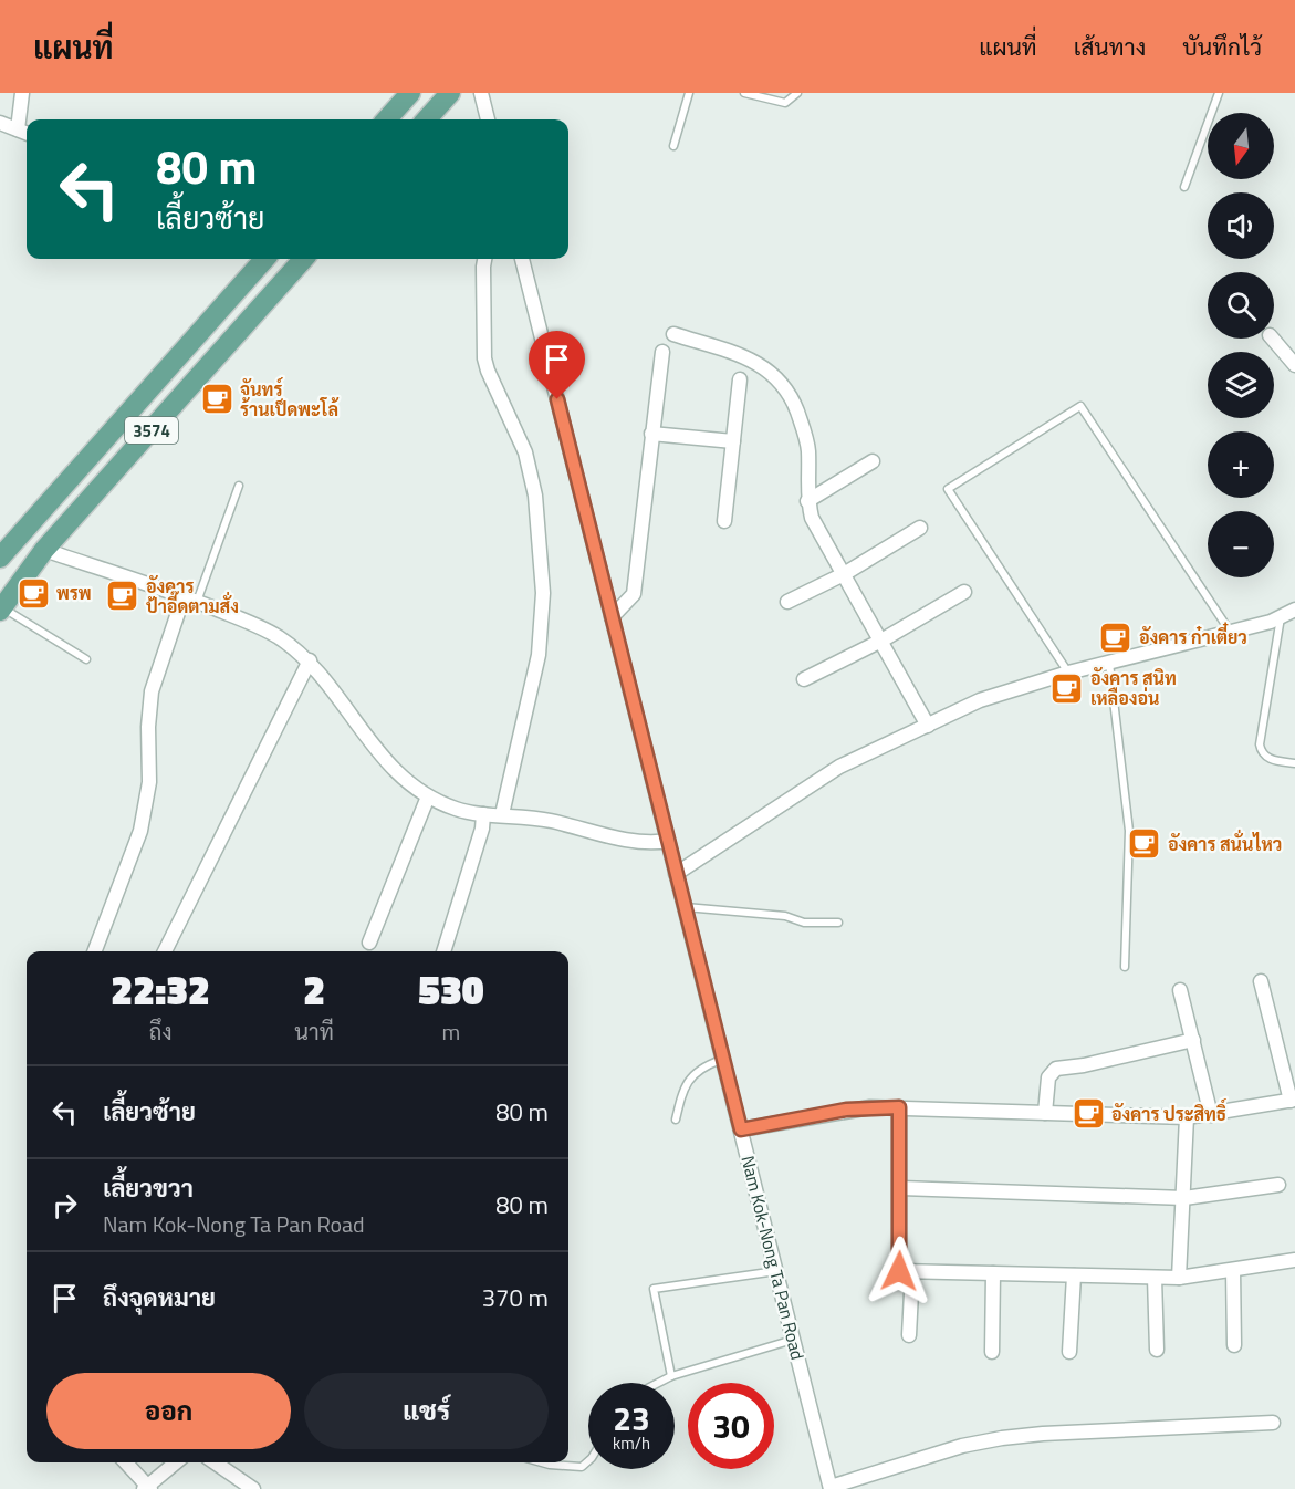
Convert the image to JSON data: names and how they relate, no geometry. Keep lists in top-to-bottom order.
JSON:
{
  "streets": {
    "main road": ["3574"],
    "street": ["Nam Kok-Nong Ta Pan Road"]
  },
  "places": {
    "cafe": [
      "จันทร์ ร้านเป็ดพะโล้",
      "พรพ",
      "อังคาร ป้าอี๊ดตามสั่ง",
      "อังคาร ก๋าเตี๋ยว",
      "อังคาร สนิท เหลืองอ่น",
      "อังคาร สนั่นไหว",
      "อังคาร ประสิทธิ์"
    ]
  },
  "north": "bottom",
  "page": {
    "header": "แผนที่",
    "nav": ["แผนที่", "เส้นทาง", "บันทึกไว้"],
    "map_buttons": ["+", "−"],
    "turn": ["80 m", "เลี้ยวซ้าย"],
    "eta": [
      "22:32",
      "ถึง",
      "2",
      "นาที",
      "530",
      "m"
    ],
    "list": [
      {
        "name": "เลี้ยวซ้าย",
        "value": "80 m"
      },
      {
        "name": "เลี้ยวขวา",
        "note": "Nam Kok-Nong Ta Pan Road",
        "value": "80 m"
      },
      {
        "name": "ถึงจุดหมาย",
        "value": "370 m"
      }
    ],
    "buttons": ["ออก", "แชร์"],
    "speed": "23 km/h",
    "limit": "30"
  }
}
